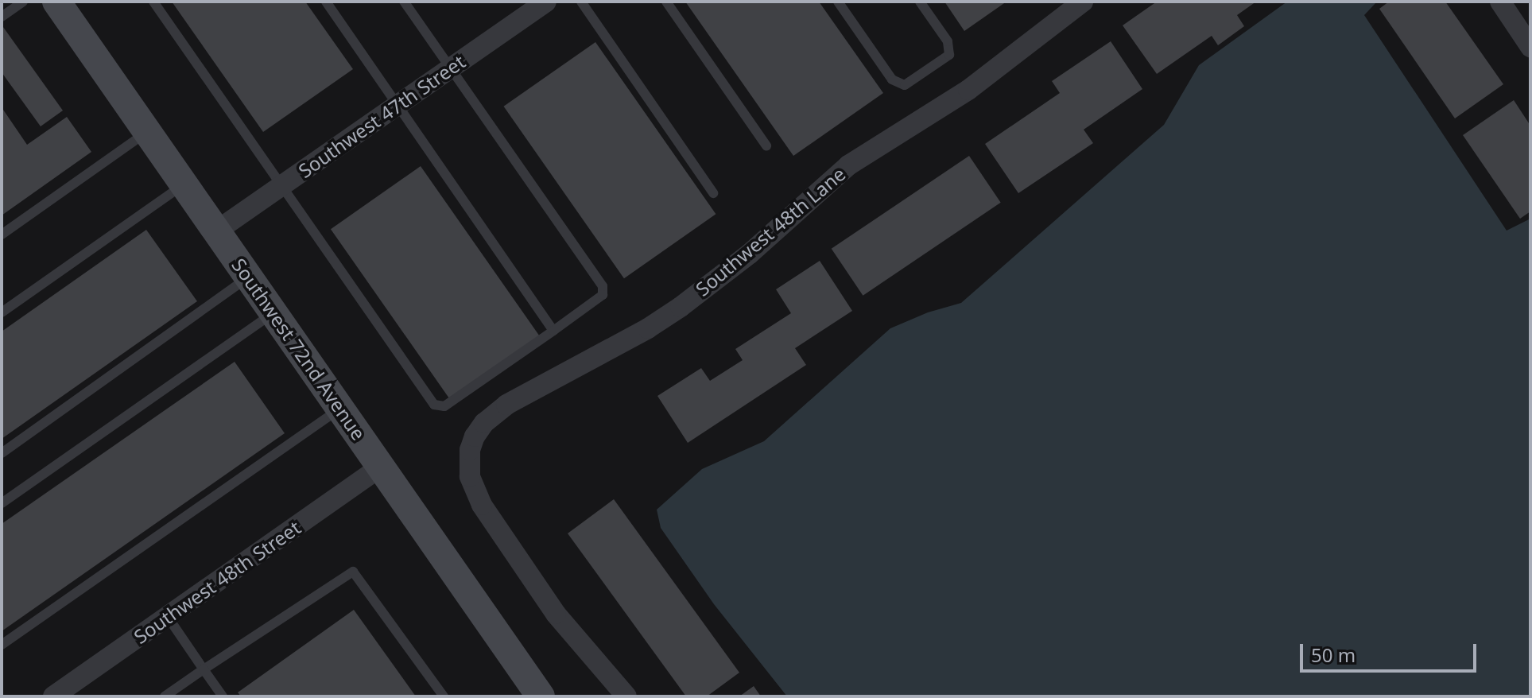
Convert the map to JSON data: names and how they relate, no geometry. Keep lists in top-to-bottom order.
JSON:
{
  "streets": {
    "street": [
      "Southwest 47th Street",
      "Southwest 48th Lane",
      "Southwest 72nd Avenue",
      "Southwest 48th Street"
    ]
  },
  "crossings": [
    ["Southwest 47th Street", "Southwest 72nd Avenue"],
    ["Southwest 72nd Avenue", "Southwest 48th Street"]
  ],
  "scale_bar": "50 m"
}
